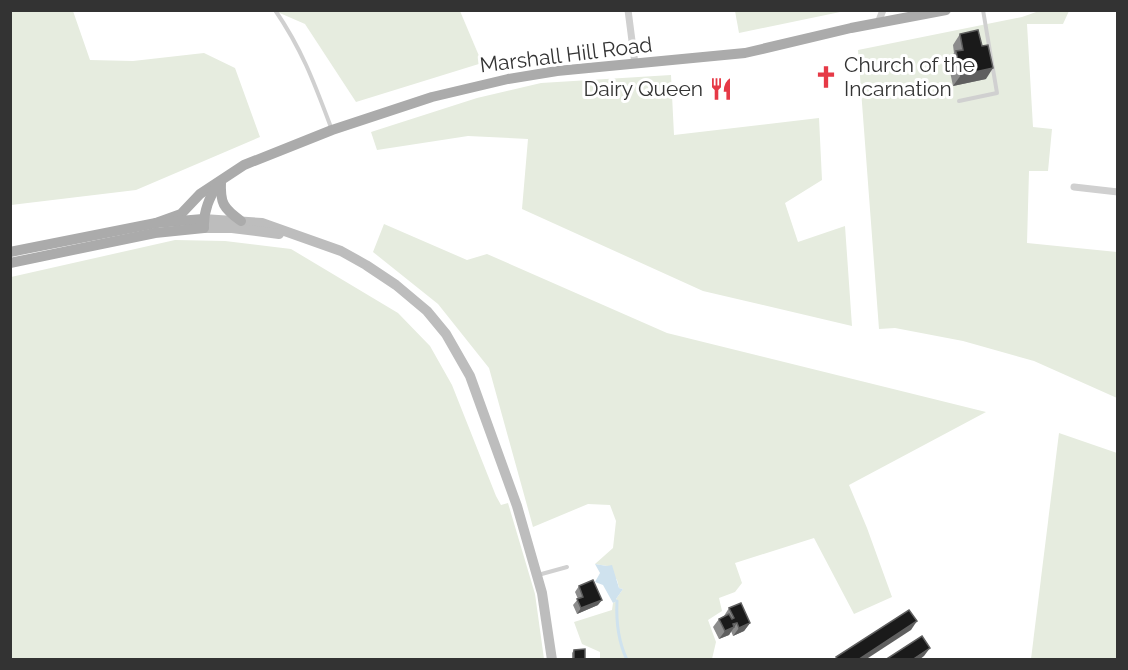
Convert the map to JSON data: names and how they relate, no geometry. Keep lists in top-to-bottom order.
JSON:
{
  "streets": {
    "main road": ["Marshall Hill Road"]
  },
  "places": {
    "church": ["Church of the Incarnation"],
    "restaurant": ["Dairy Queen"]
  }
}
